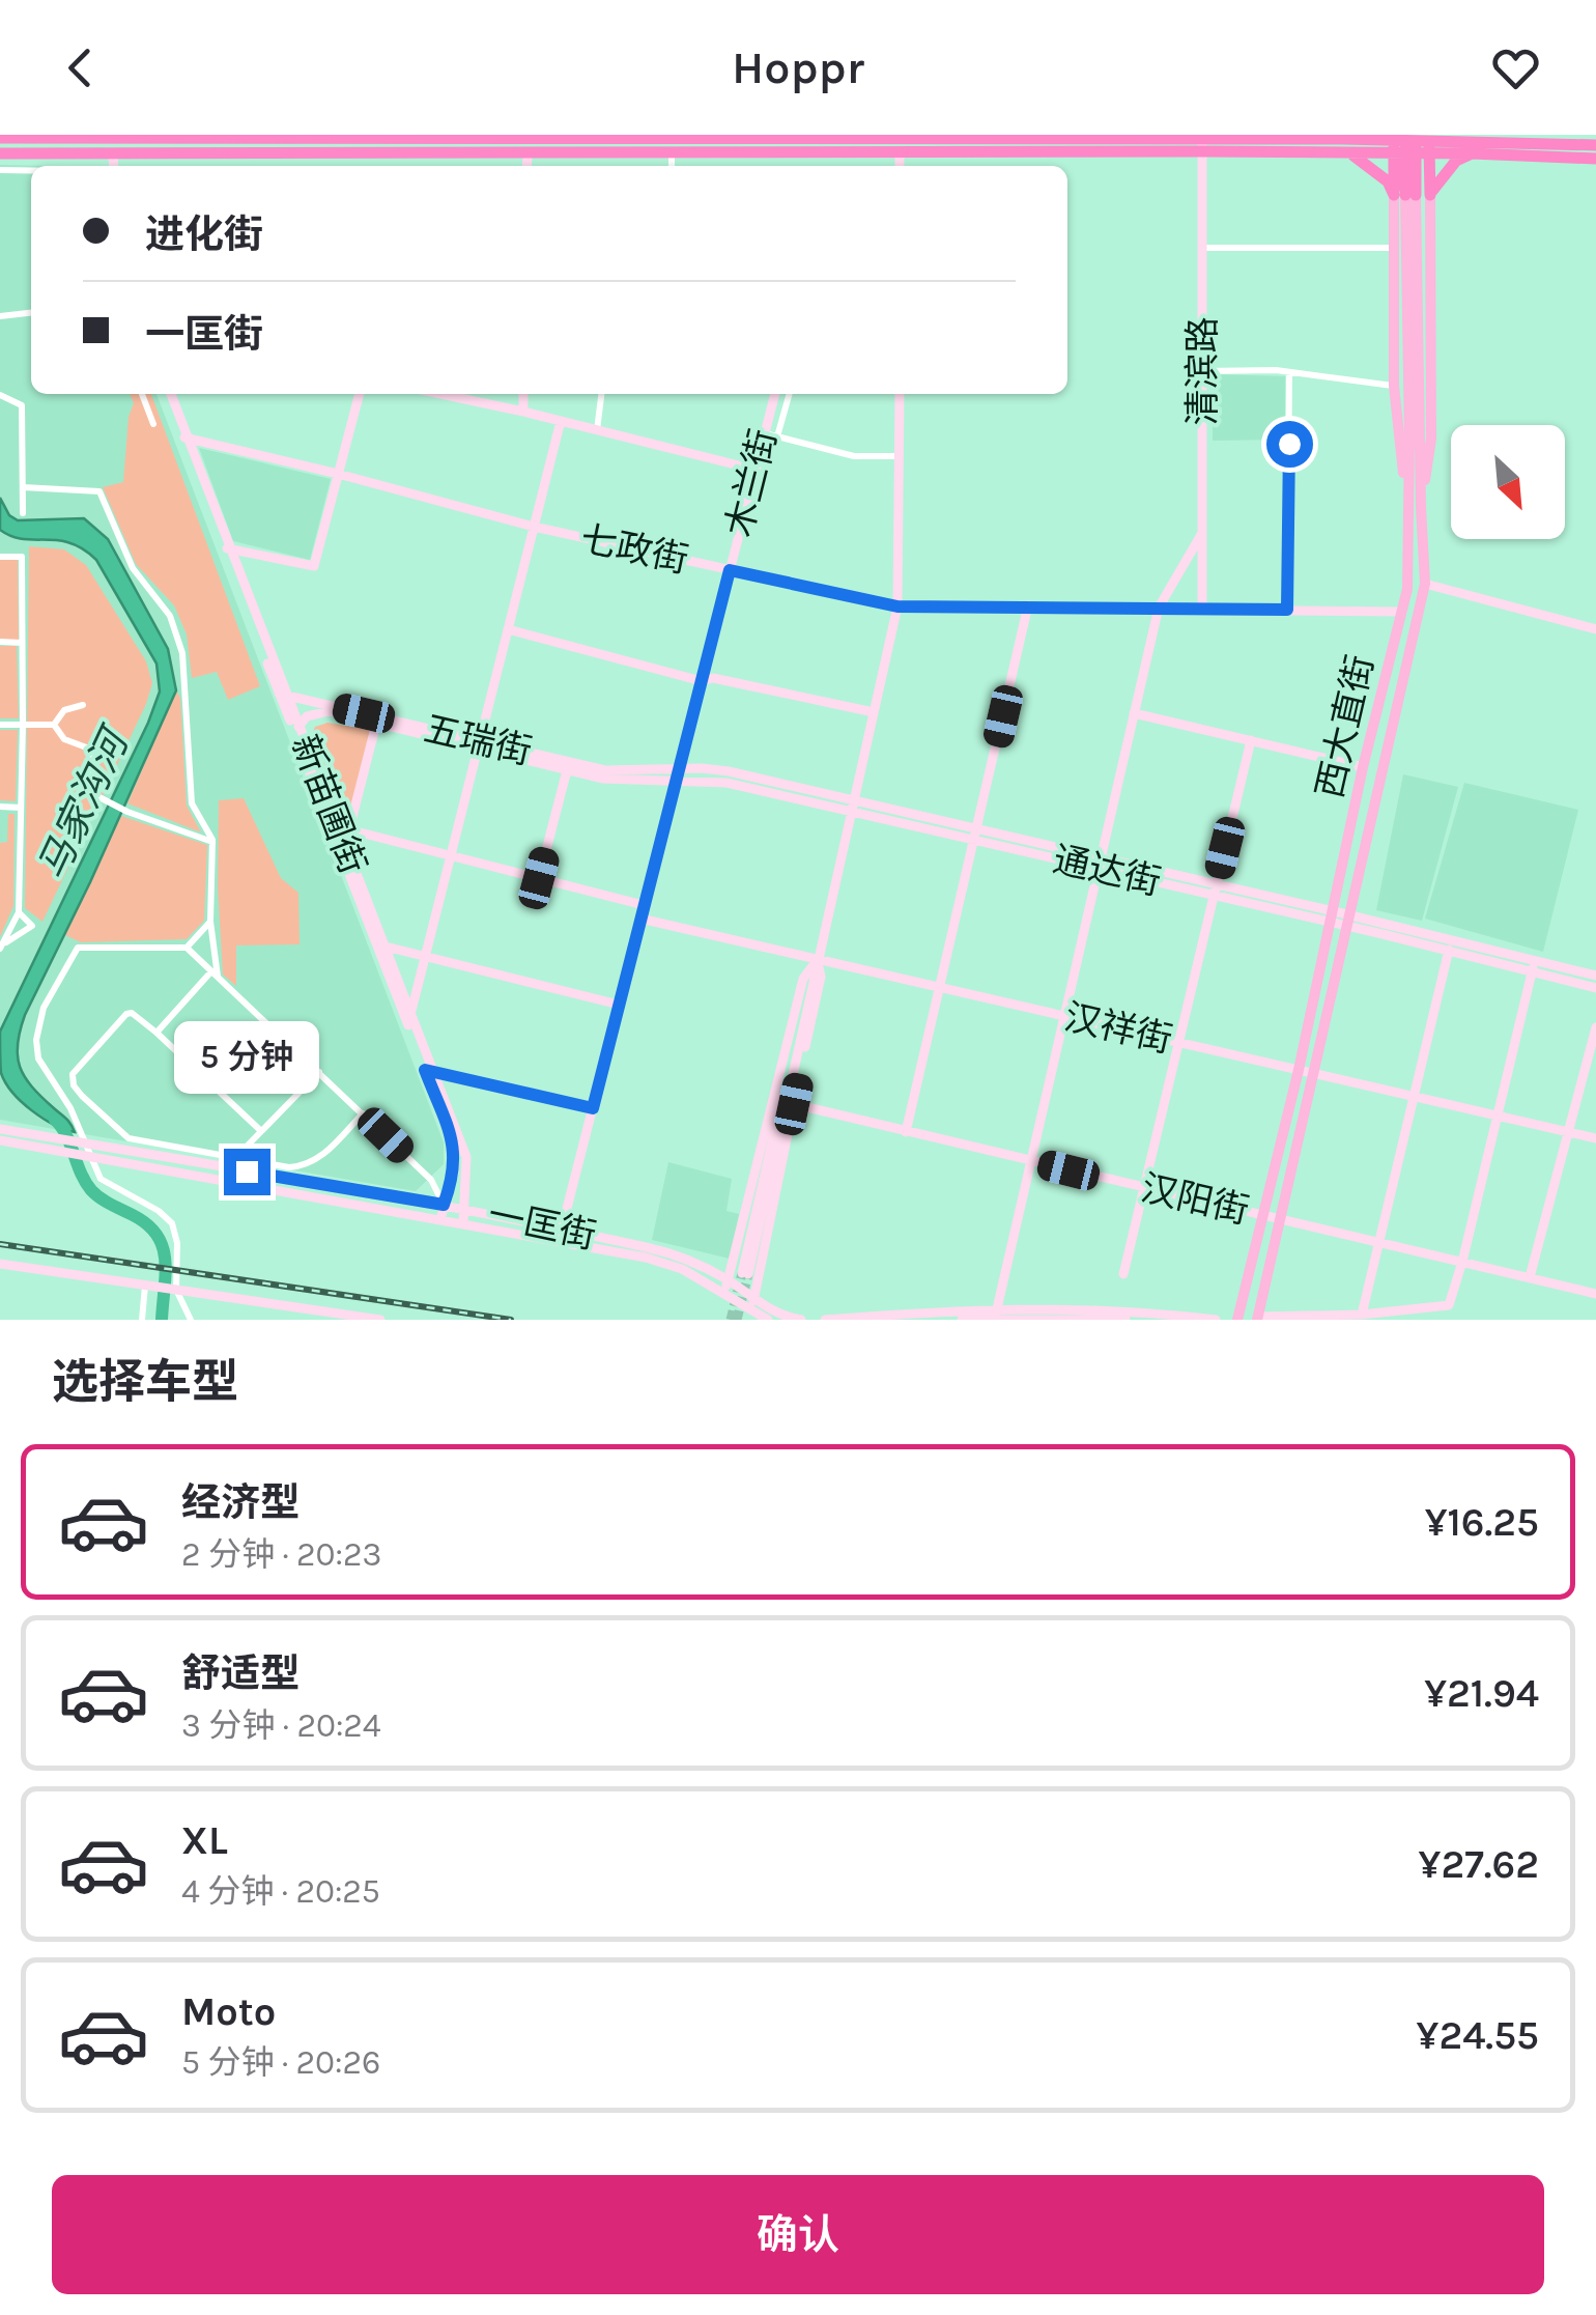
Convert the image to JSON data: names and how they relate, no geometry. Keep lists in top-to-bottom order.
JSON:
{
  "streets": {
    "highway": ["西大直街"],
    "street": [
      "清滨路",
      "木兰街",
      "七政街",
      "五瑞街",
      "新苗圃街",
      "通达街",
      "汉祥街",
      "汉阳街",
      "一匡街"
    ]
  },
  "crossings": [
    ["清滨路", "七政街"],
    ["木兰街", "七政街"],
    ["木兰街", "五瑞街"],
    ["木兰街", "通达街"],
    ["木兰街", "汉祥街"],
    ["木兰街", "一匡街"],
    ["七政街", "西大直街"],
    ["七政街", "新苗圃街"],
    ["西大直街", "通达街"],
    ["西大直街", "汉祥街"],
    ["西大直街", "汉阳街"],
    ["五瑞街", "新苗圃街"],
    ["五瑞街", "通达街"],
    ["新苗圃街", "一匡街"]
  ],
  "water": ["马家沟河"],
  "north": "bottom right",
  "page": {
    "header": "Hoppr",
    "banner": ["进化街", "一匡街"],
    "bubble": "5 分钟",
    "heading": "选择车型",
    "list": [
      {
        "name": "经济型",
        "note": "2 分钟 · 20:23",
        "value": "¥16.25"
      },
      {
        "name": "舒适型",
        "note": "3 分钟 · 20:24",
        "value": "¥21.94"
      },
      {
        "name": "XL",
        "note": "4 分钟 · 20:25",
        "value": "¥27.62"
      },
      {
        "name": "Moto",
        "note": "5 分钟 · 20:26",
        "value": "¥24.55"
      }
    ],
    "buttons": "确认"
  }
}
